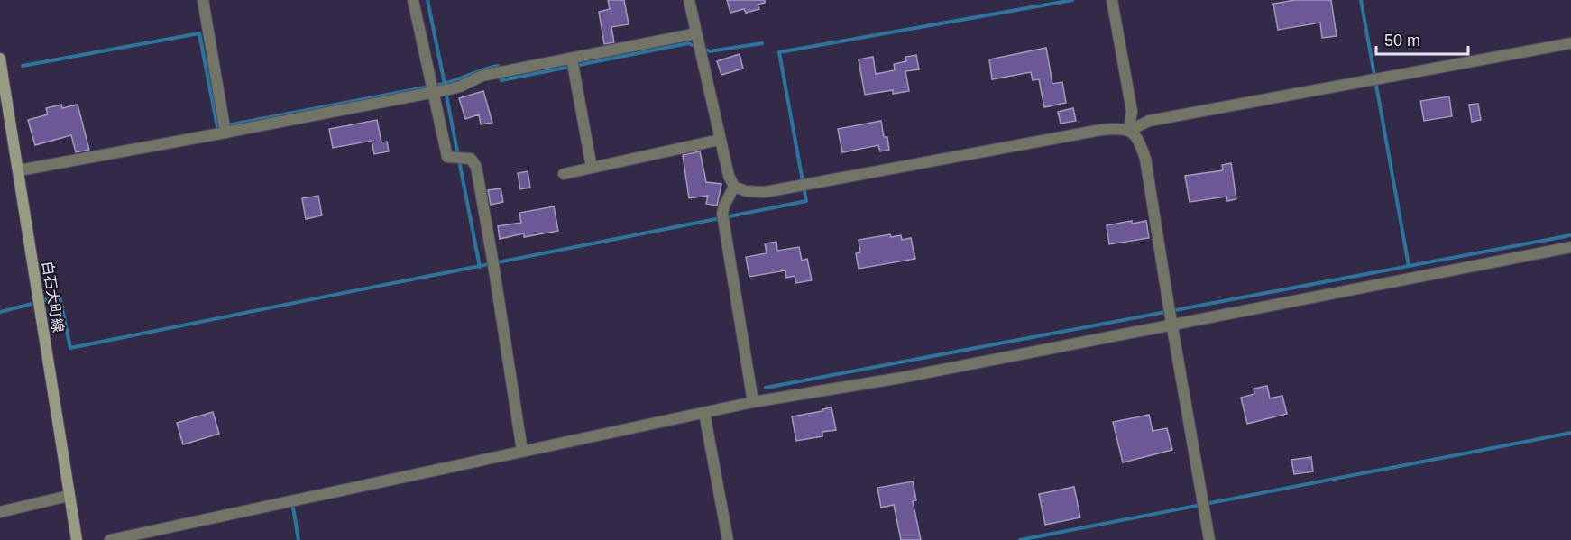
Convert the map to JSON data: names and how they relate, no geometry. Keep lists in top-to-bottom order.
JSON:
{
  "streets": {
    "main road": ["白石大町線"]
  },
  "scale_bar": "50 m"
}
